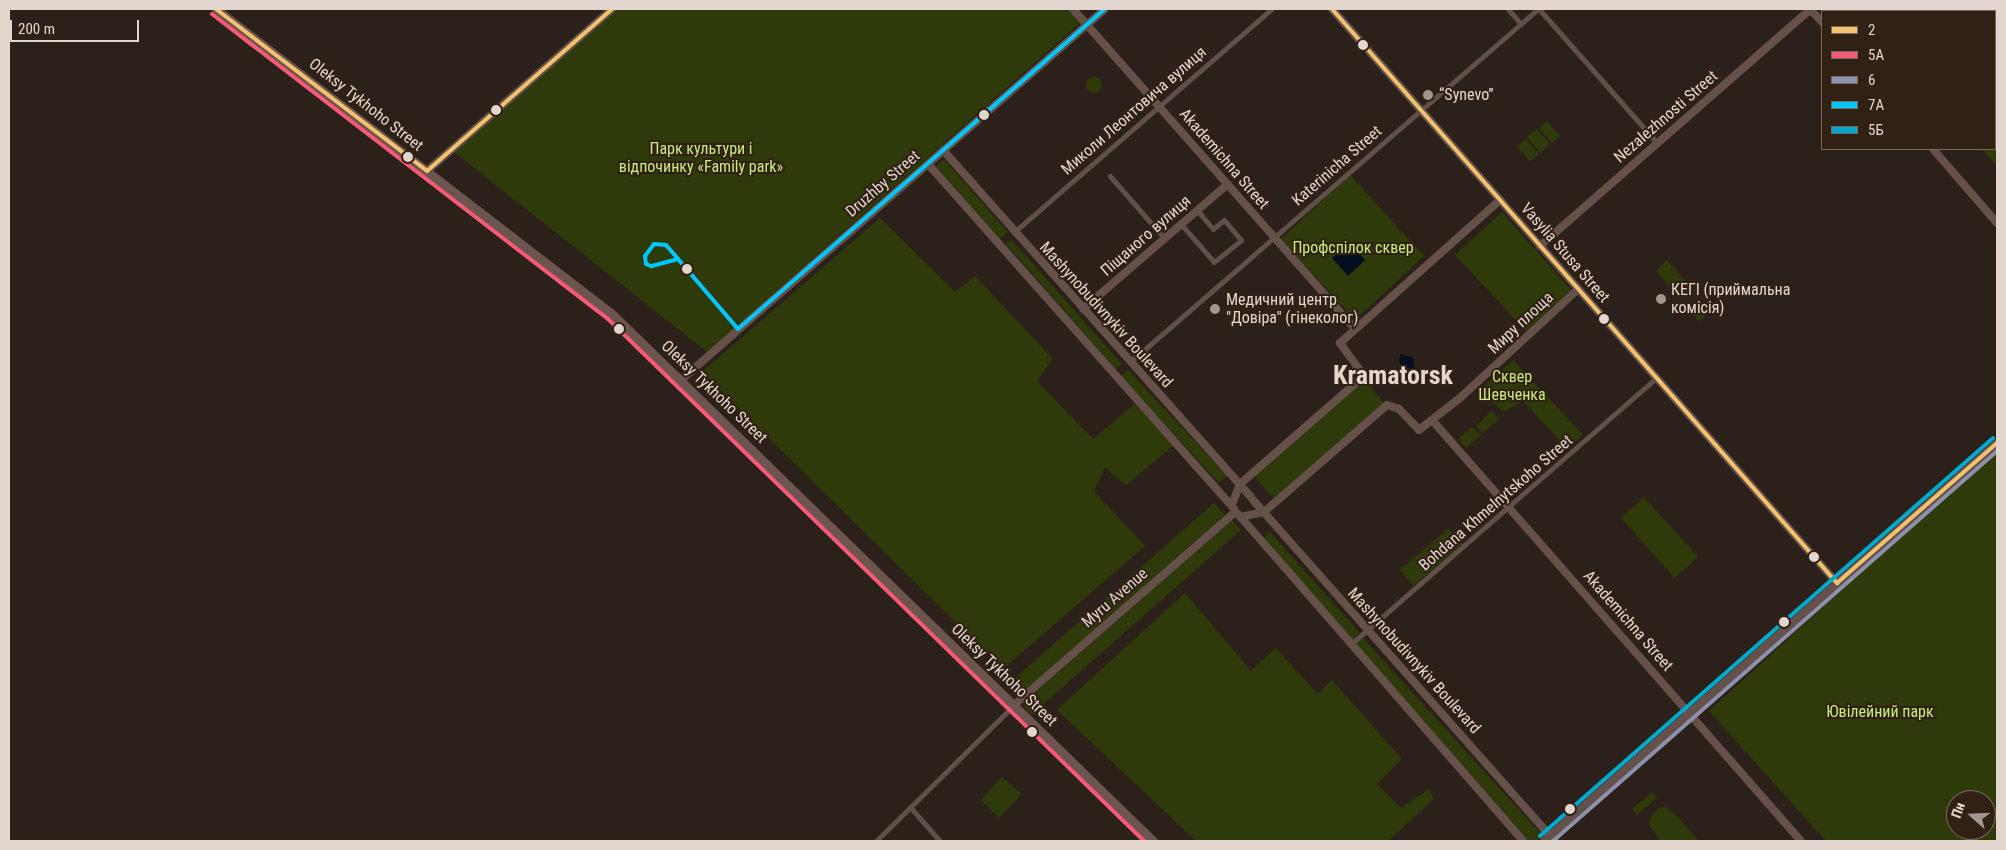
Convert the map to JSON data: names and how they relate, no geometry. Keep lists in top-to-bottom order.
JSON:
{
  "streets": {
    "main road": ["Oleksy Tykhoho Street"],
    "street": [
      "Миколи Леонтовича вулиця",
      "Nezalezhnosti Street",
      "Akademichna Street",
      "Katerinicha Street",
      "Druzhby Street",
      "Піщаного вулиця",
      "Vasylia Stusa Street",
      "Mashynobudivnykiv Boulevard",
      "Миру площа",
      "Bohdana Khmelnytskoho Street",
      "Myru Avenue"
    ]
  },
  "crossings": [
    ["Oleksy Tykhoho Street", "Druzhby Street"],
    ["Oleksy Tykhoho Street", "Myru Avenue"],
    ["Миколи Леонтовича вулиця", "Akademichna Street"],
    ["Миколи Леонтовича вулиця", "Mashynobudivnykiv Boulevard"],
    ["Nezalezhnosti Street", "Vasylia Stusa Street"],
    ["Akademichna Street", "Katerinicha Street"],
    ["Akademichna Street", "Druzhby Street"],
    ["Akademichna Street", "Піщаного вулиця"],
    ["Akademichna Street", "Миру площа"],
    ["Akademichna Street", "Bohdana Khmelnytskoho Street"],
    ["Akademichna Street", "Myru Avenue"],
    ["Katerinicha Street", "Vasylia Stusa Street"],
    ["Katerinicha Street", "Mashynobudivnykiv Boulevard"],
    ["Druzhby Street", "Mashynobudivnykiv Boulevard"],
    ["Піщаного вулиця", "Mashynobudivnykiv Boulevard"],
    ["Vasylia Stusa Street", "Миру площа"],
    ["Vasylia Stusa Street", "Bohdana Khmelnytskoho Street"],
    ["Mashynobudivnykiv Boulevard", "Bohdana Khmelnytskoho Street"],
    ["Mashynobudivnykiv Boulevard", "Myru Avenue"],
    ["Миру площа", "Myru Avenue"]
  ],
  "districts": ["Kramatorsk"],
  "parks": [
    "Парк культури і відпочинку «Family park»",
    "Профспілок сквер",
    "Сквер Шевченка",
    "Ювілейний парк"
  ],
  "places": ["“Synevo”", "КЕГІ (приймальна комісія)", "Медичний центр \"Довіра\" (гінеколог)"],
  "lines": [
    "transit line 2",
    "transit line 7А",
    "transit line 5А",
    "transit line 5Б",
    "transit line 6"
  ],
  "legend": [
    "2",
    "5А",
    "6",
    "7А",
    "5Б"
  ],
  "scale_bar": "200 m",
  "north": "left"
}
